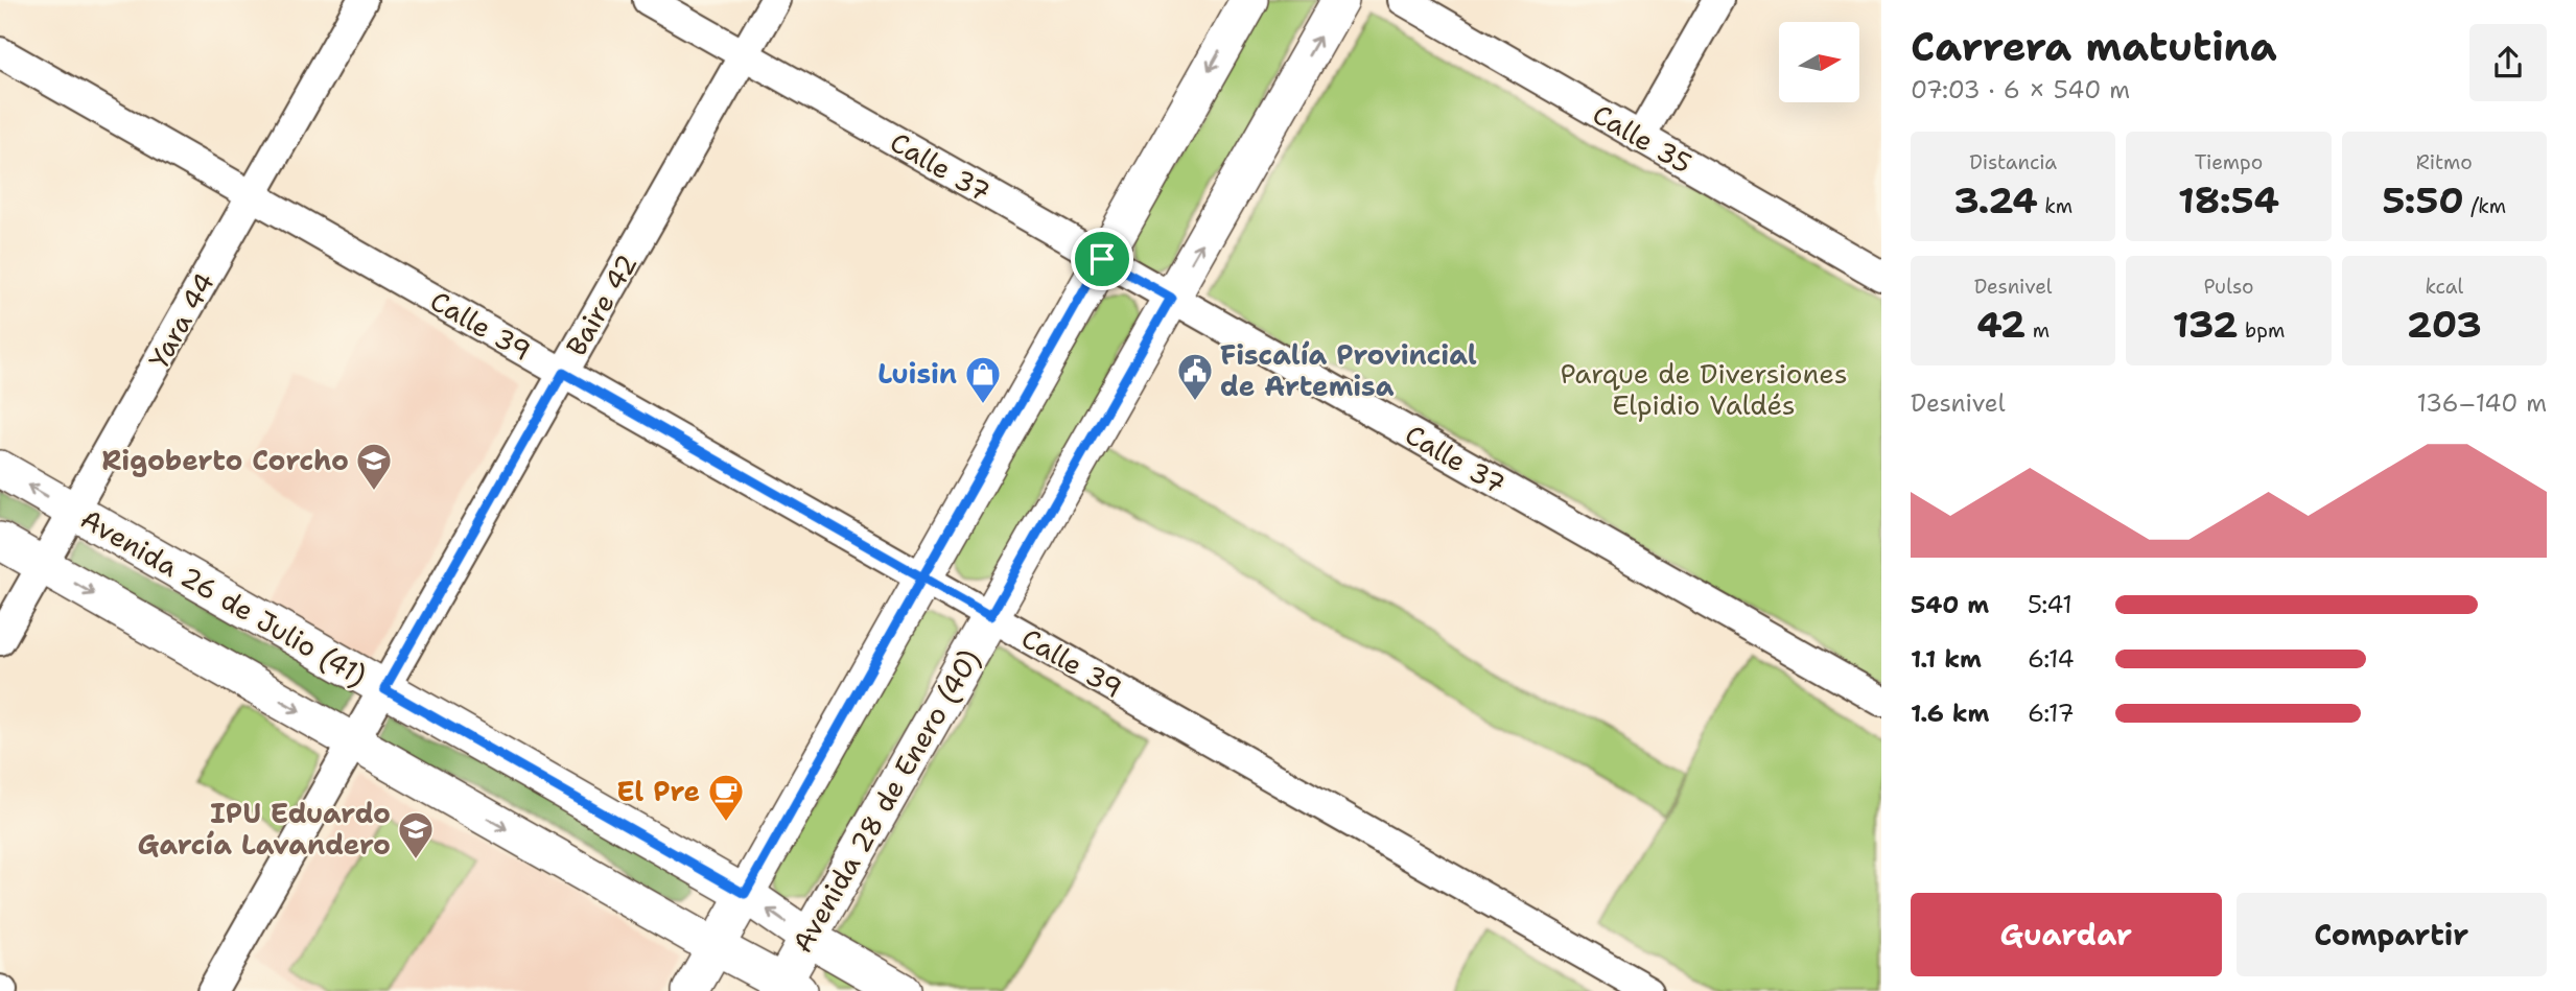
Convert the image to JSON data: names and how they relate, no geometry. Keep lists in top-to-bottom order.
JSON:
{
  "streets": {
    "main road": ["Avenida 26 de Julio (41)", "Avenida 28 de Enero (40)"],
    "street": [
      "Calle 35",
      "Calle 37",
      "Baire 42",
      "Yara 44",
      "Calle 39"
    ]
  },
  "crossings": [
    ["Calle 37", "Baire 42"],
    ["Calle 37", "Avenida 28 de Enero (40)"],
    ["Baire 42", "Calle 39"],
    ["Baire 42", "Avenida 26 de Julio (41)"],
    ["Yara 44", "Calle 39"],
    ["Yara 44", "Avenida 26 de Julio (41)"],
    ["Calle 39", "Avenida 28 de Enero (40)"],
    ["Avenida 26 de Julio (41)", "Avenida 28 de Enero (40)"]
  ],
  "parks": ["Parque de Diversiones Elpidio Valdés"],
  "places": {
    "public building": ["Fiscalía Provincial de Artemisa"],
    "shop": ["Luisin"],
    "school or university": ["Rigoberto Corcho", "IPU Eduardo García Lavandero"],
    "cafe": ["El Pre"]
  },
  "north": "right",
  "page": {
    "heading": ["Carrera matutina", "07:03 · 6 × 540 m"],
    "stats": [
      ["Distancia", "3.24 km"],
      ["Tiempo", "18:54"],
      ["Ritmo", "5:50 /km"],
      ["Desnivel", "42 m"],
      ["Pulso", "132 bpm"],
      ["kcal", "203"]
    ],
    "chart": ["Desnivel", "136–140 m"],
    "list": [
      {
        "name": "540 m",
        "note": "5:41"
      },
      {
        "name": "1.1 km",
        "note": "6:14"
      },
      {
        "name": "1.6 km",
        "note": "6:17"
      }
    ],
    "buttons": ["Guardar", "Compartir"]
  }
}
